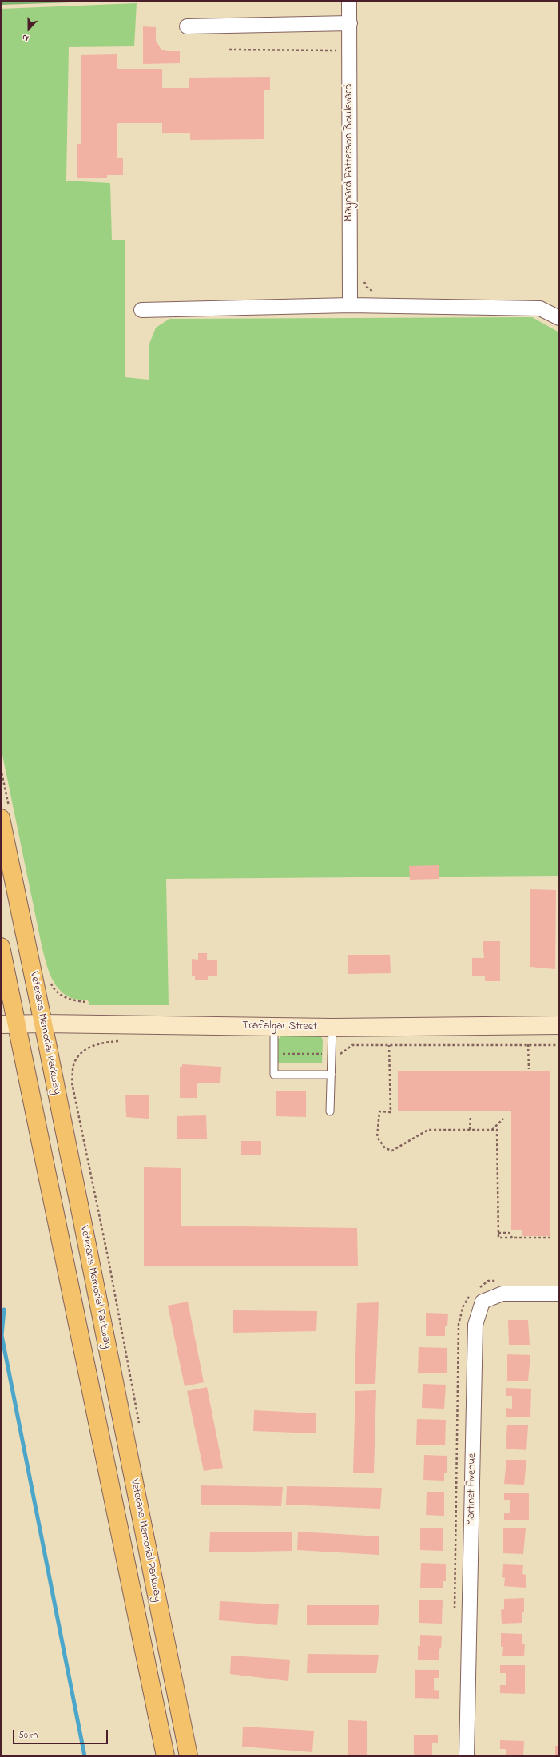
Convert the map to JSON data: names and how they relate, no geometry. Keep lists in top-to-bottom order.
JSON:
{
  "streets": {
    "highway": ["Veterans Memorial Parkway"],
    "main road": ["Trafalgar Street"],
    "street": ["Maynard Patterson Boulevard", "Martinet Avenue"]
  },
  "crossings": [
    ["Trafalgar Street", "Veterans Memorial Parkway"]
  ],
  "scale_bar": "50 m",
  "north": "bottom"
}
